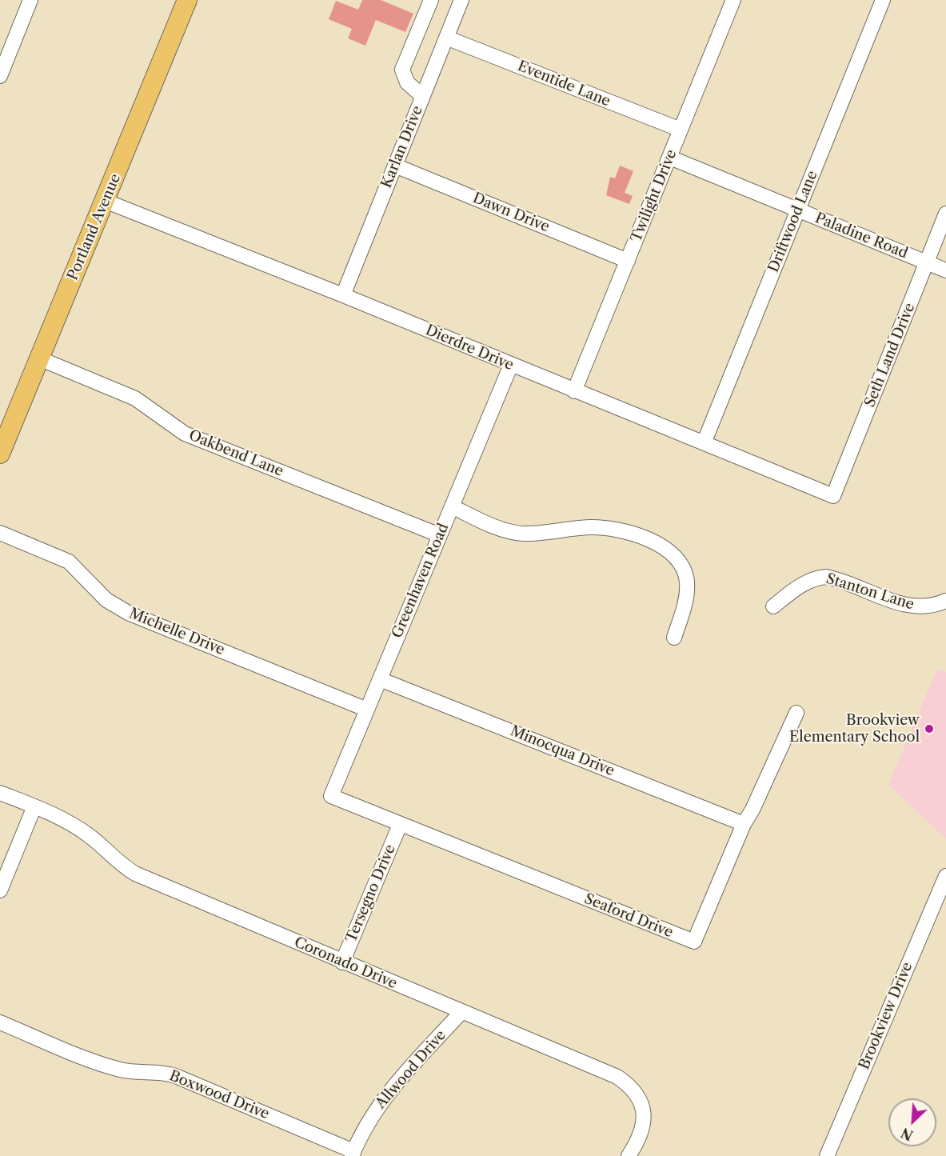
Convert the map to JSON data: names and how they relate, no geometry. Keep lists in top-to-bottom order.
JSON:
{
  "streets": {
    "main road": ["Portland Avenue"],
    "street": [
      "Eventide Lane",
      "Karlan Drive",
      "Twilight Drive",
      "Dawn Drive",
      "Driftwood Lane",
      "Paladine Road",
      "Dierdre Drive",
      "Seth Land Drive",
      "Oakbend Lane",
      "Greenhaven Road",
      "Stanton Lane",
      "Michelle Drive",
      "Minocqua Drive",
      "Tersegno Drive",
      "Seaford Drive",
      "Coronado Drive",
      "Brookview Drive",
      "Allwood Drive",
      "Boxwood Drive"
    ]
  },
  "crossings": [
    ["Eventide Lane", "Karlan Drive"],
    ["Eventide Lane", "Twilight Drive"],
    ["Karlan Drive", "Dawn Drive"],
    ["Karlan Drive", "Dierdre Drive"],
    ["Twilight Drive", "Dawn Drive"],
    ["Twilight Drive", "Paladine Road"],
    ["Twilight Drive", "Dierdre Drive"],
    ["Driftwood Lane", "Paladine Road"],
    ["Driftwood Lane", "Dierdre Drive"],
    ["Portland Avenue", "Dierdre Drive"],
    ["Portland Avenue", "Oakbend Lane"],
    ["Paladine Road", "Seth Land Drive"],
    ["Dierdre Drive", "Seth Land Drive"],
    ["Dierdre Drive", "Greenhaven Road"],
    ["Oakbend Lane", "Greenhaven Road"],
    ["Greenhaven Road", "Michelle Drive"],
    ["Greenhaven Road", "Minocqua Drive"],
    ["Greenhaven Road", "Seaford Drive"],
    ["Minocqua Drive", "Seaford Drive"],
    ["Tersegno Drive", "Seaford Drive"],
    ["Tersegno Drive", "Coronado Drive"],
    ["Coronado Drive", "Allwood Drive"],
    ["Allwood Drive", "Boxwood Drive"]
  ],
  "places": ["Brookview Elementary School"],
  "north": "bottom left"
}
